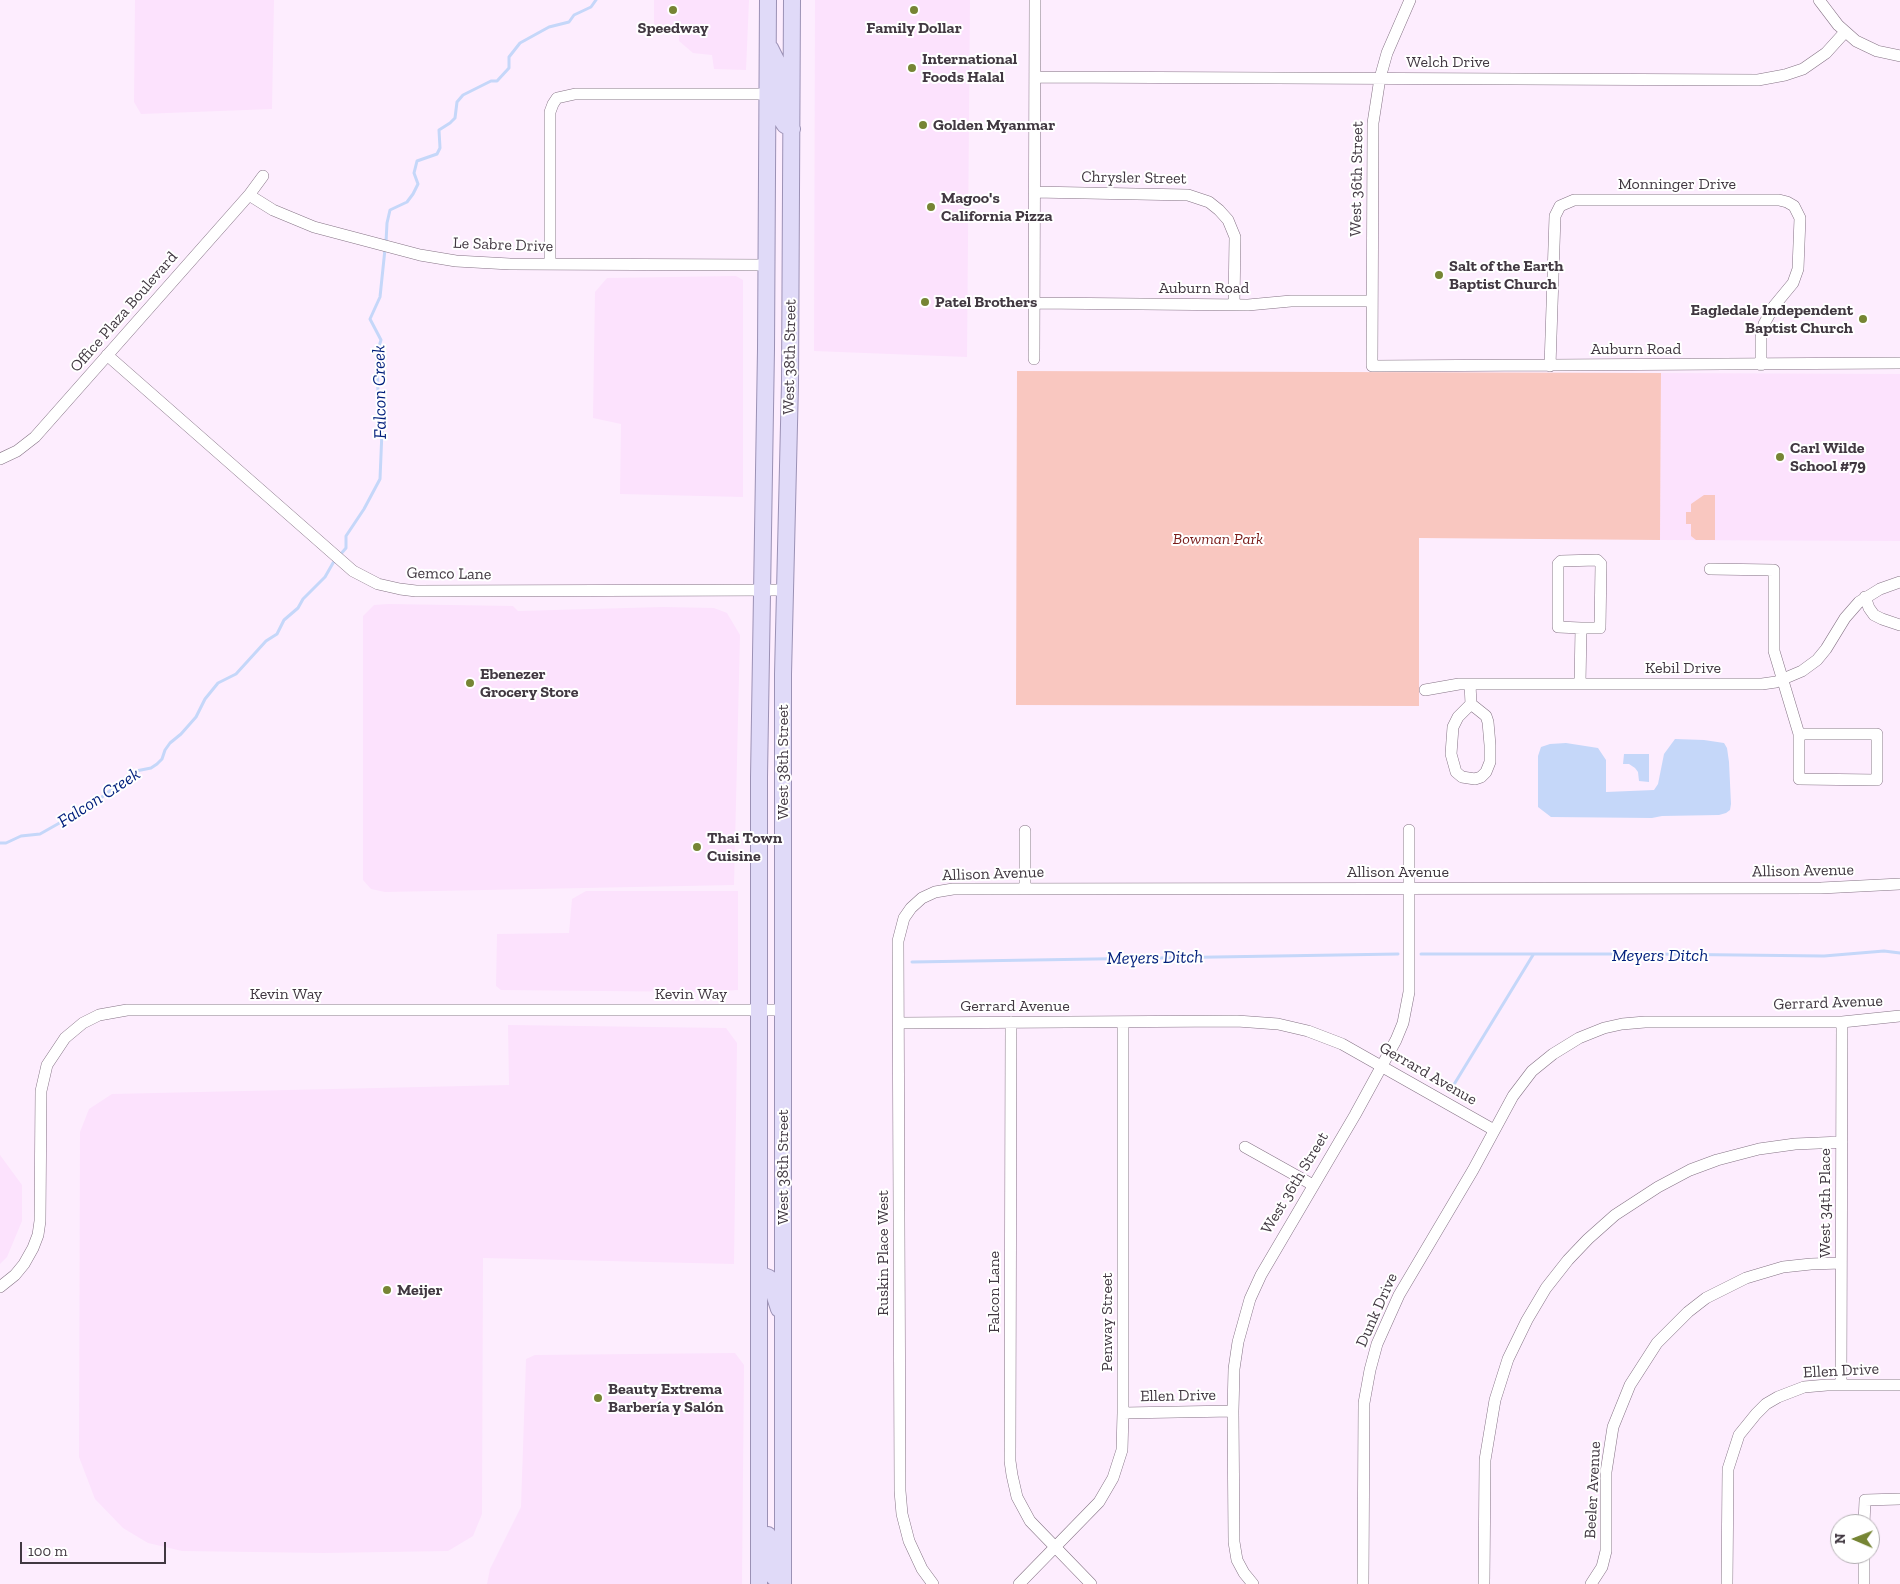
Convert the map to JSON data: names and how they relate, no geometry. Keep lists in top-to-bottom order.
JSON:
{
  "streets": {
    "main road": ["West 38th Street"],
    "street": [
      "Welch Drive",
      "Chrysler Street",
      "West 36th Street",
      "Monninger Drive",
      "Le Sabre Drive",
      "Auburn Road",
      "Office Plaza Boulevard",
      "Gemco Lane",
      "Kebil Drive",
      "Allison Avenue",
      "Kevin Way",
      "Gerrard Avenue",
      "West 34th Place",
      "Ruskin Place West",
      "Falcon Lane",
      "Dunk Drive",
      "Penway Street",
      "Ellen Drive",
      "Beeler Avenue"
    ]
  },
  "crossings": [
    ["Welch Drive", "West 36th Street"],
    ["Chrysler Street", "Auburn Road"],
    ["West 36th Street", "Auburn Road"],
    ["West 36th Street", "Allison Avenue"],
    ["West 36th Street", "Gerrard Avenue"],
    ["West 36th Street", "Ellen Drive"],
    ["Monninger Drive", "Auburn Road"],
    ["Le Sabre Drive", "Office Plaza Boulevard"],
    ["Le Sabre Drive", "West 38th Street"],
    ["Office Plaza Boulevard", "Gemco Lane"],
    ["West 38th Street", "Gemco Lane"],
    ["West 38th Street", "Kevin Way"],
    ["Allison Avenue", "Ruskin Place West"],
    ["Gerrard Avenue", "West 34th Place"],
    ["Gerrard Avenue", "Ruskin Place West"],
    ["Gerrard Avenue", "Falcon Lane"],
    ["Gerrard Avenue", "Dunk Drive"],
    ["Gerrard Avenue", "Penway Street"],
    ["West 34th Place", "Ellen Drive"],
    ["West 34th Place", "Beeler Avenue"],
    ["Falcon Lane", "Penway Street"],
    ["Penway Street", "Ellen Drive"]
  ],
  "water": ["Falcon Creek", "Meyers Ditch"],
  "parks": ["Bowman Park"],
  "places": [
    "Speedway",
    "Family Dollar",
    "International Foods Halal",
    "Golden Myanmar",
    "Magoo's California Pizza",
    "Salt of the Earth Baptist Church",
    "Patel Brothers",
    "Eagledale Independent Baptist Church",
    "Carl Wilde School #79",
    "Ebenezer Grocery Store",
    "Thai Town Cuisine",
    "Meijer",
    "Beauty Extrema Barbería y Salón"
  ],
  "scale_bar": "100 m",
  "north": "left"
}
